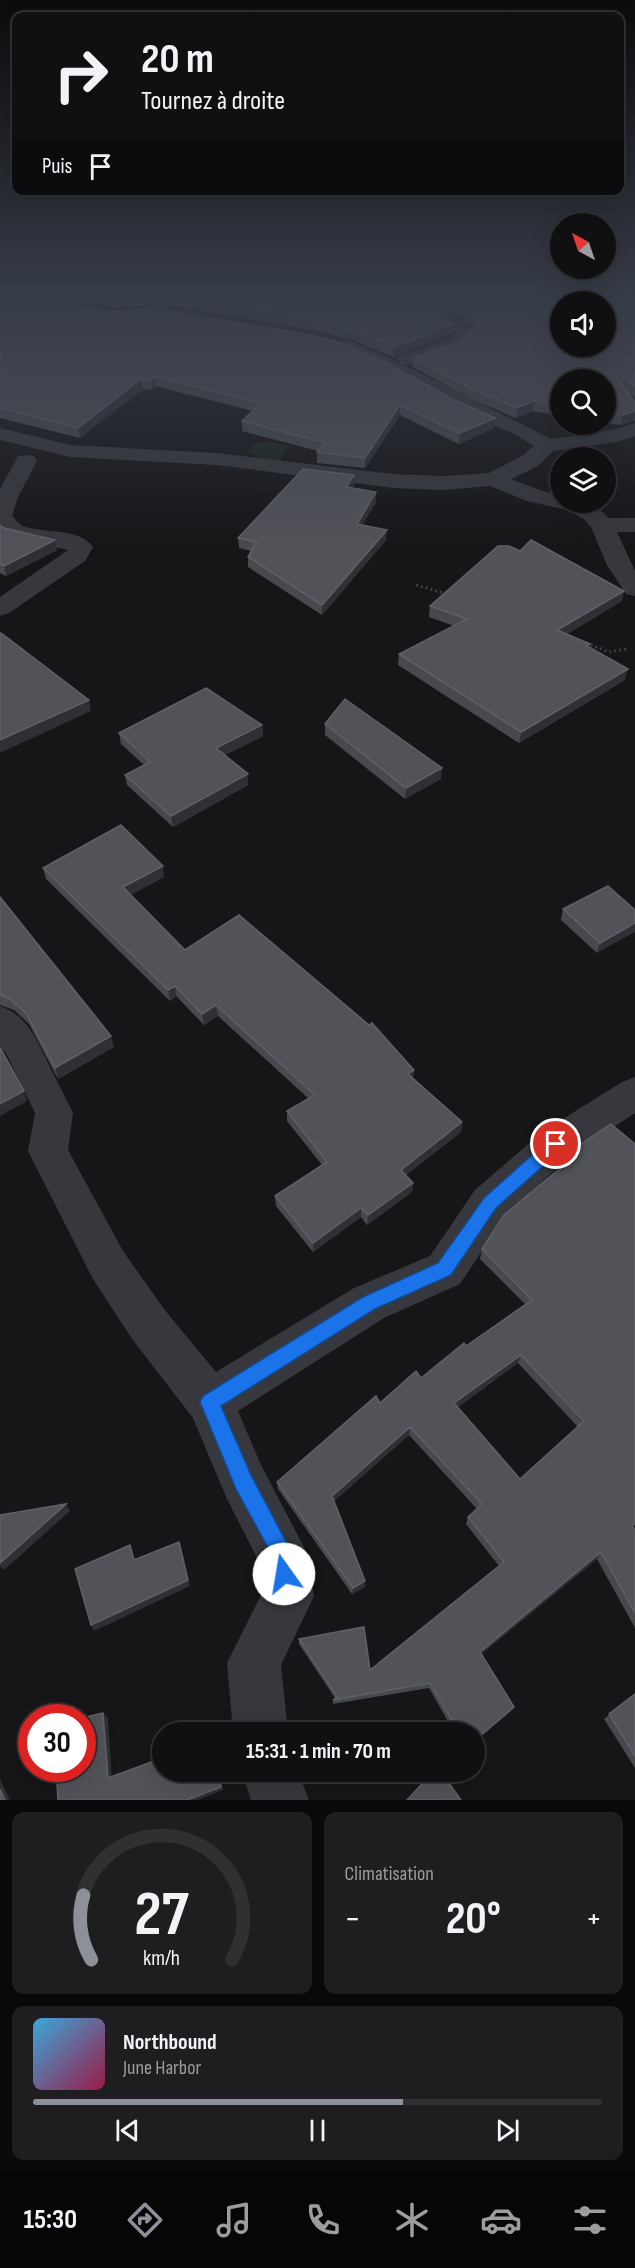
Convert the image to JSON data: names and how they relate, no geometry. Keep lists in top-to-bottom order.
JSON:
{
  "north": "top left",
  "page": {
    "turn": ["20 m", "Tournez à droite"],
    "then": "Puis",
    "limit": "30",
    "trip": "15:31 · 1 min · 70 m",
    "tile": "Climatisation",
    "heat": ["−", "20°", "+"],
    "song": ["Northbound", "June Harbor"],
    "tabs": "15:30",
    "gauge": ["27", "km/h"]
  }
}
